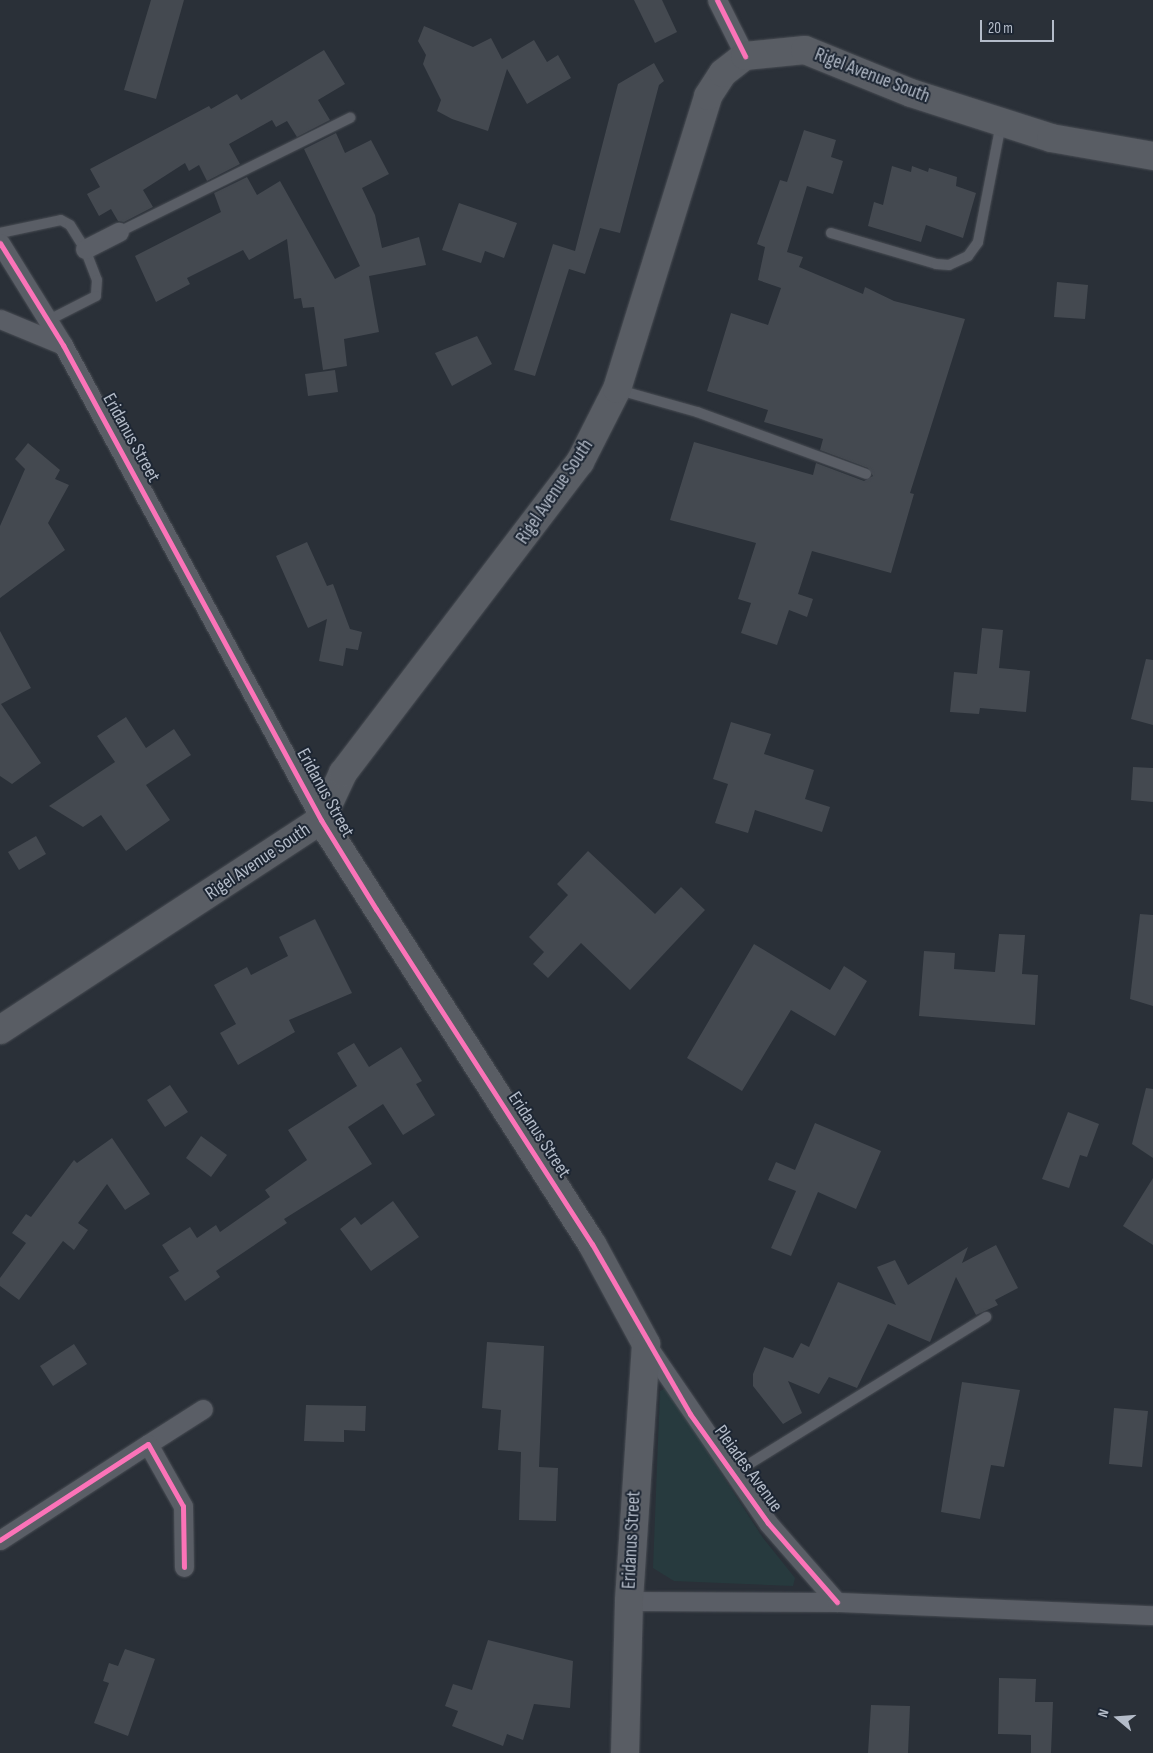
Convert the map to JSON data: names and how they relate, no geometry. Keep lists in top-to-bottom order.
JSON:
{
  "streets": {
    "main road": ["Rigel Avenue South", "Eridanus Street"],
    "street": ["Pleiades Avenue"]
  },
  "crossings": [
    ["Rigel Avenue South", "Eridanus Street"],
    ["Eridanus Street", "Pleiades Avenue"]
  ],
  "scale_bar": "20 m",
  "north": "left"
}
